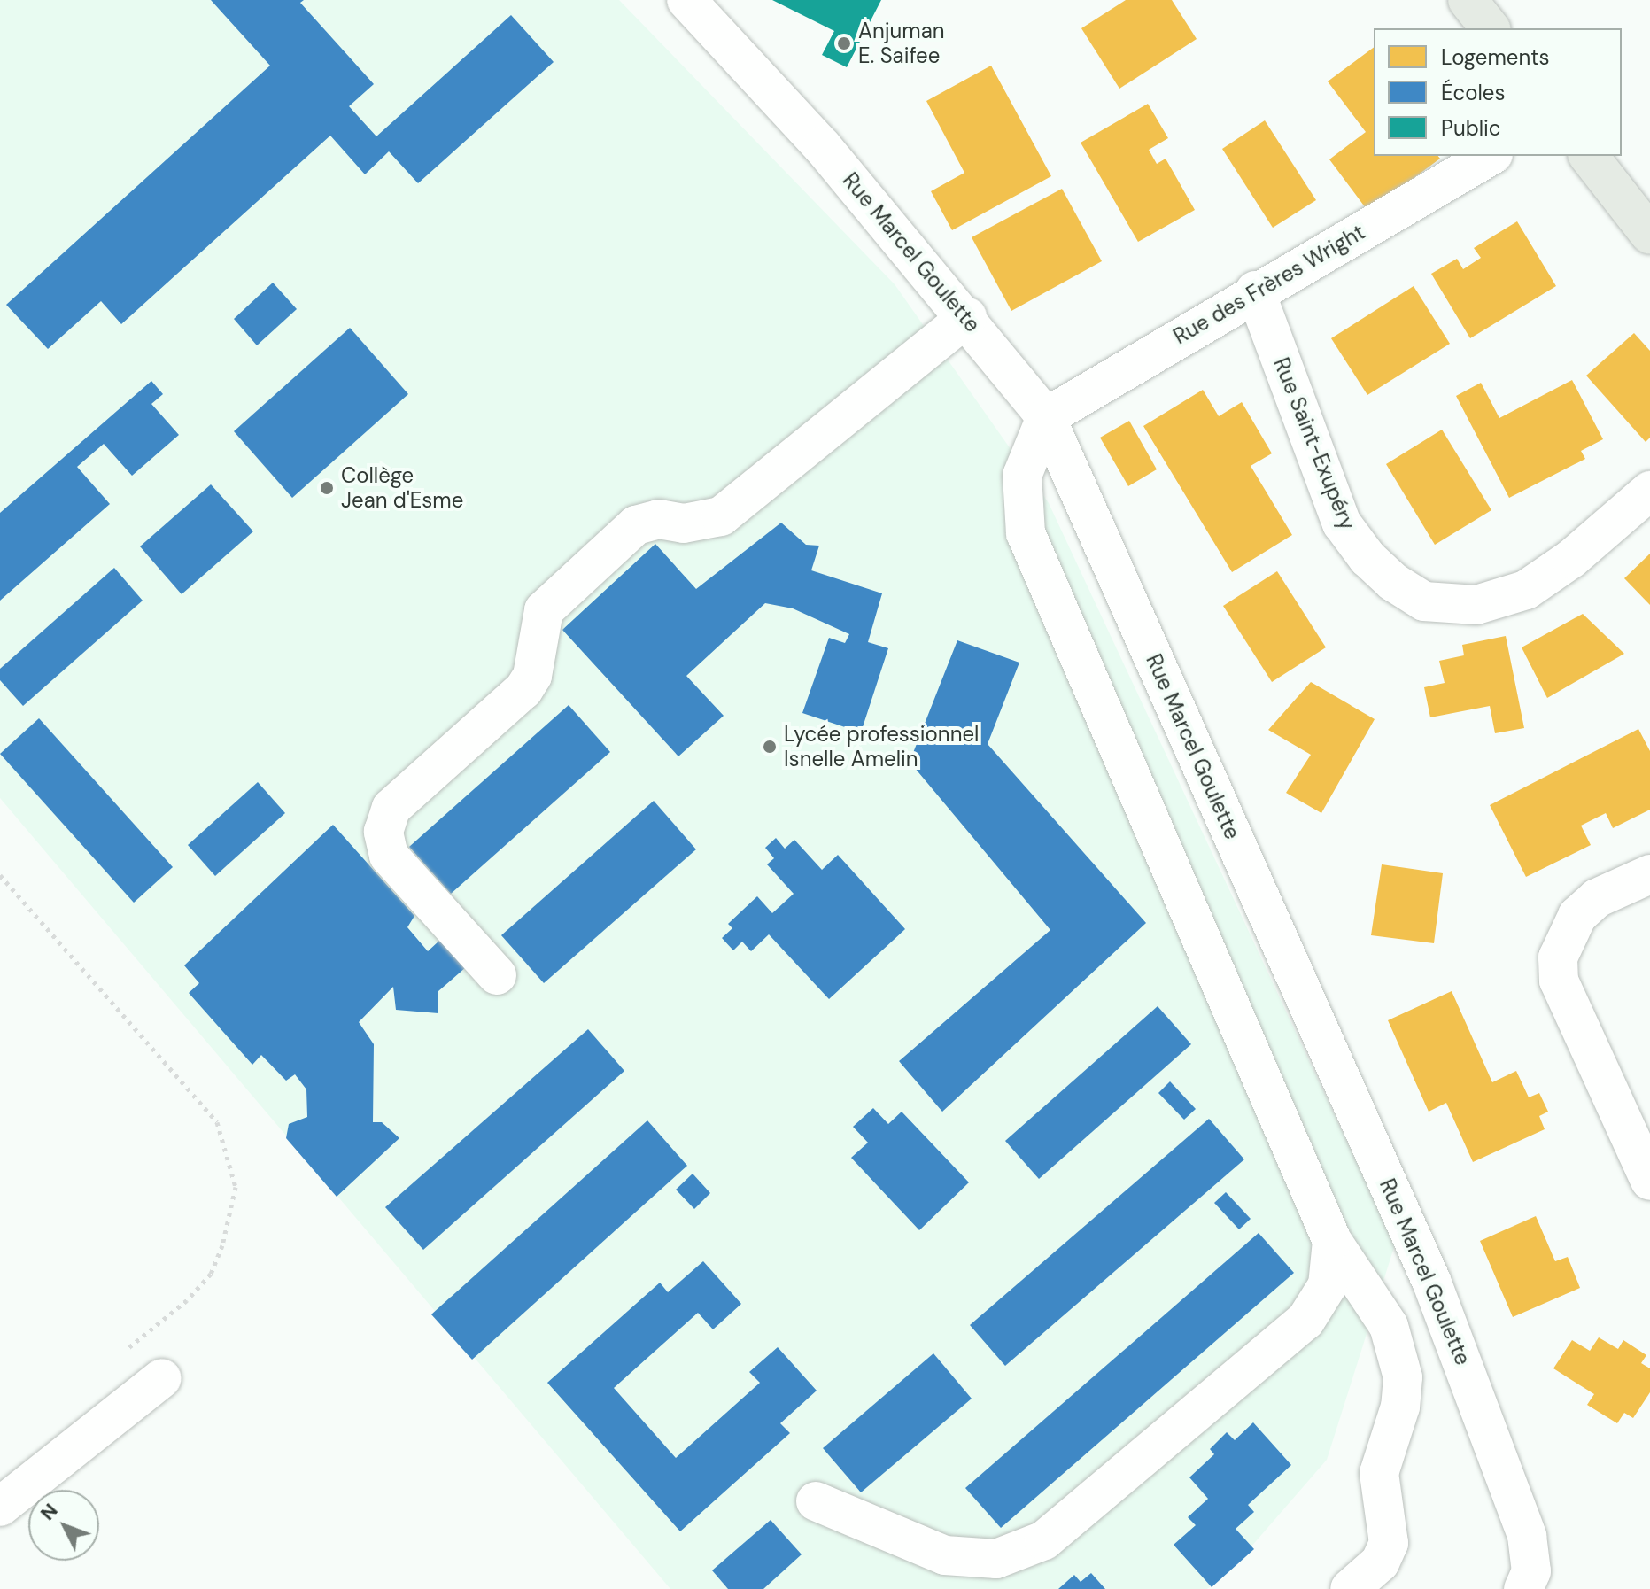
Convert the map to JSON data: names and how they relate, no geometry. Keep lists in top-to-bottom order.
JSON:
{
  "streets": {
    "street": ["Rue Marcel Goulette", "Rue des Frères Wright", "Rue Saint-Exupéry"]
  },
  "crossings": [
    ["Rue Marcel Goulette", "Rue des Frères Wright"],
    ["Rue des Frères Wright", "Rue Saint-Exupéry"]
  ],
  "places": ["Anjuman E. Saifee", "Collège Jean d'Esme", "Lycée professionnel Isnelle Amelin"],
  "legend": ["Logements", "Écoles", "Public"],
  "north": "top left"
}
